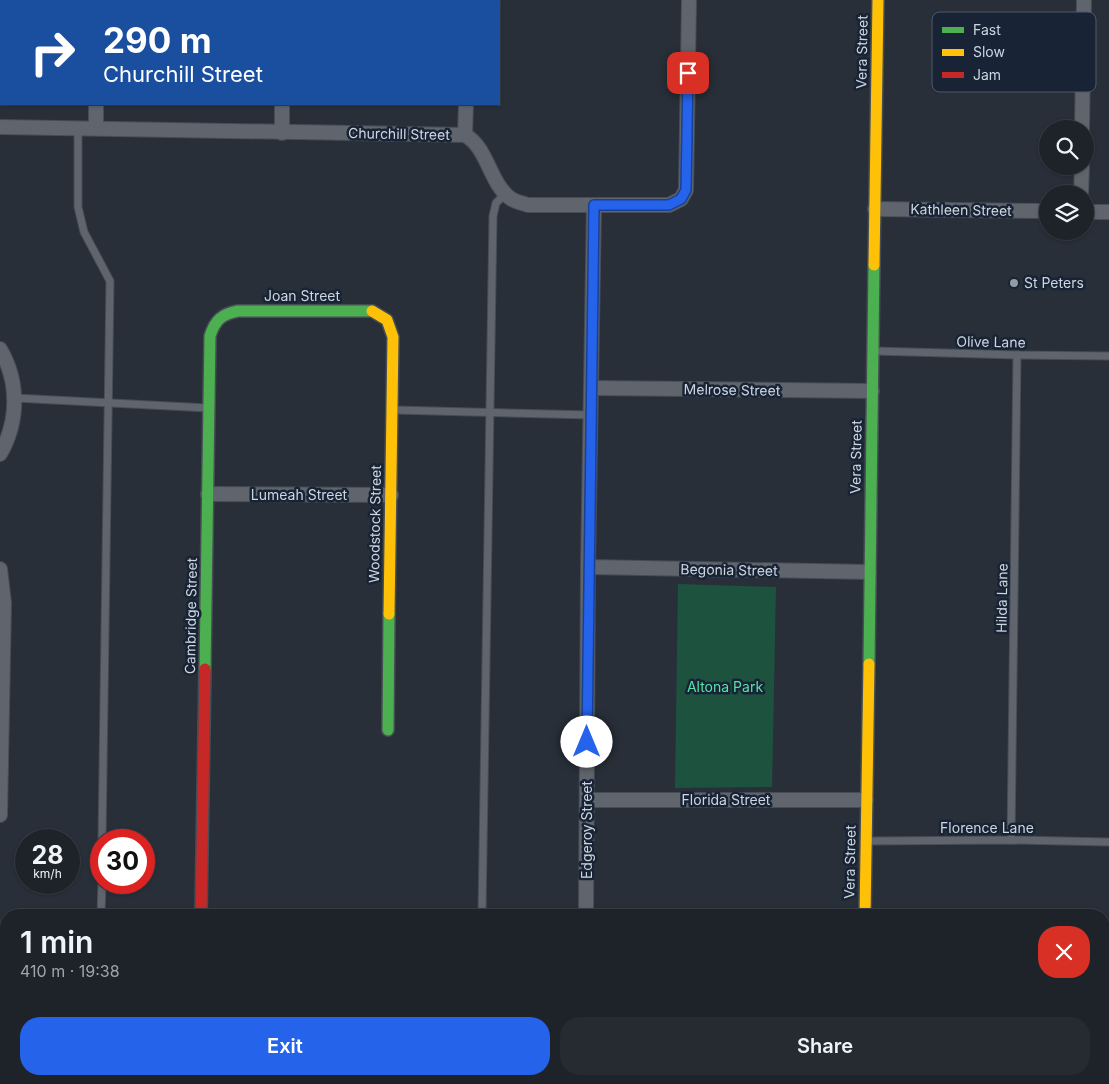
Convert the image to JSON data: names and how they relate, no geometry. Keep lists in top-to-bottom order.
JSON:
{
  "streets": {
    "main road": [
      "Vera Street",
      "Joan Street",
      "Woodstock Street",
      "Cambridge Street"
    ],
    "street": [
      "Churchill Street",
      "Kathleen Street",
      "Melrose Street",
      "Lumeah Street",
      "Begonia Street",
      "Florida Street",
      "Edgeroy Street"
    ],
    "lane": ["Olive Lane", "Hilda Lane", "Florence Lane"]
  },
  "crossings": [
    ["Vera Street", "Kathleen Street"],
    ["Vera Street", "Olive Lane"],
    ["Vera Street", "Melrose Street"],
    ["Vera Street", "Begonia Street"],
    ["Vera Street", "Florida Street"],
    ["Vera Street", "Florence Lane"],
    ["Churchill Street", "Edgeroy Street"],
    ["Joan Street", "Woodstock Street"],
    ["Joan Street", "Cambridge Street"],
    ["Olive Lane", "Hilda Lane"],
    ["Melrose Street", "Edgeroy Street"],
    ["Lumeah Street", "Woodstock Street"],
    ["Lumeah Street", "Cambridge Street"],
    ["Begonia Street", "Edgeroy Street"],
    ["Hilda Lane", "Florence Lane"],
    ["Florida Street", "Edgeroy Street"]
  ],
  "parks": ["Altona Park"],
  "places": ["St Peters"],
  "legend": ["Fast", "Slow", "Jam"],
  "page": {
    "turn": ["290 m", "Churchill Street"],
    "speed": "28 km/h",
    "limit": "30",
    "heading": ["1 min", "410 m · 19:38"],
    "buttons": ["Exit", "Share"]
  }
}
